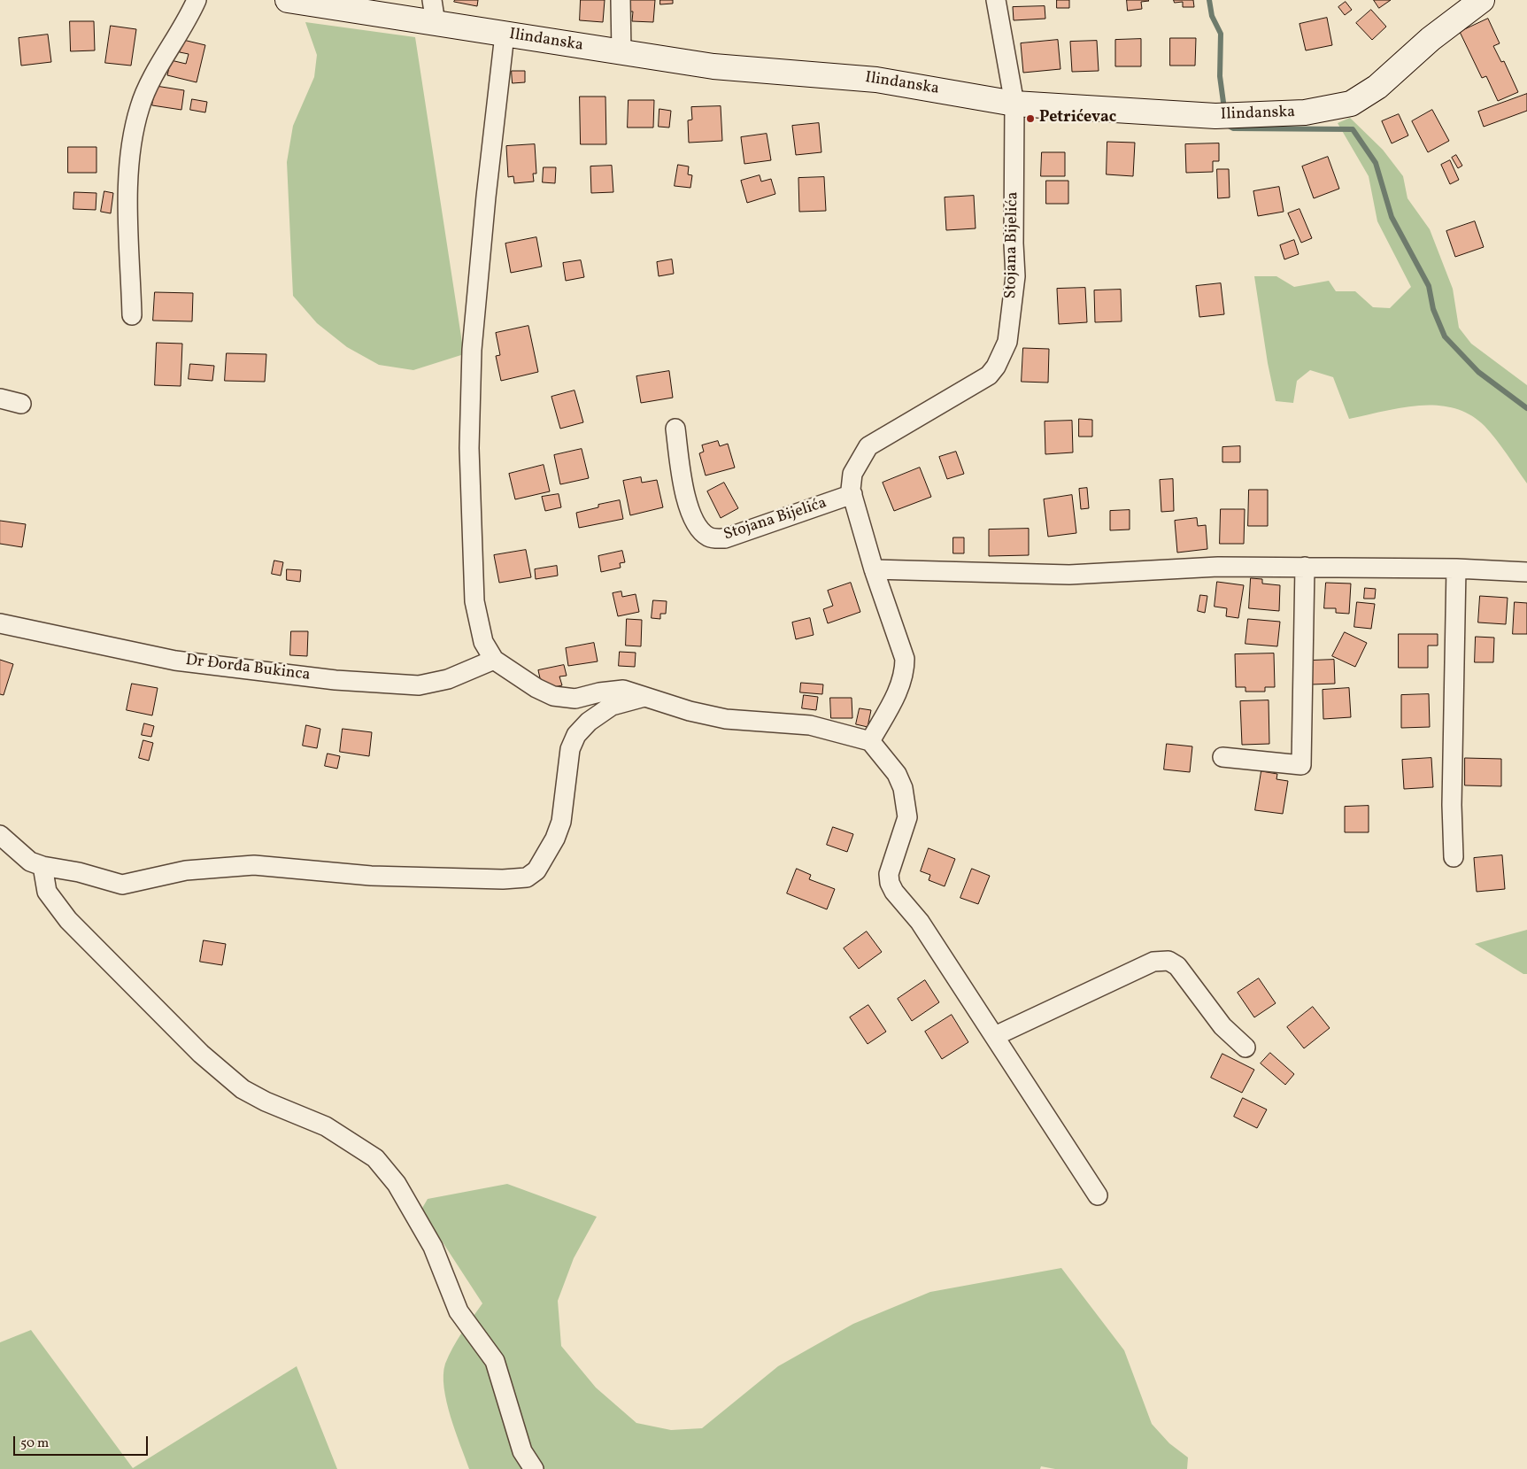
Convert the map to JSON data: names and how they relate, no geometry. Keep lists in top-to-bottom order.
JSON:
{
  "streets": {
    "street": ["Ilindanska", "Stojana Bijelića", "Dr Đorđa Bukinca"]
  },
  "crossings": [
    ["Ilindanska", "Stojana Bijelića"]
  ],
  "places": ["Petrićevac"],
  "scale_bar": "50 m"
}
